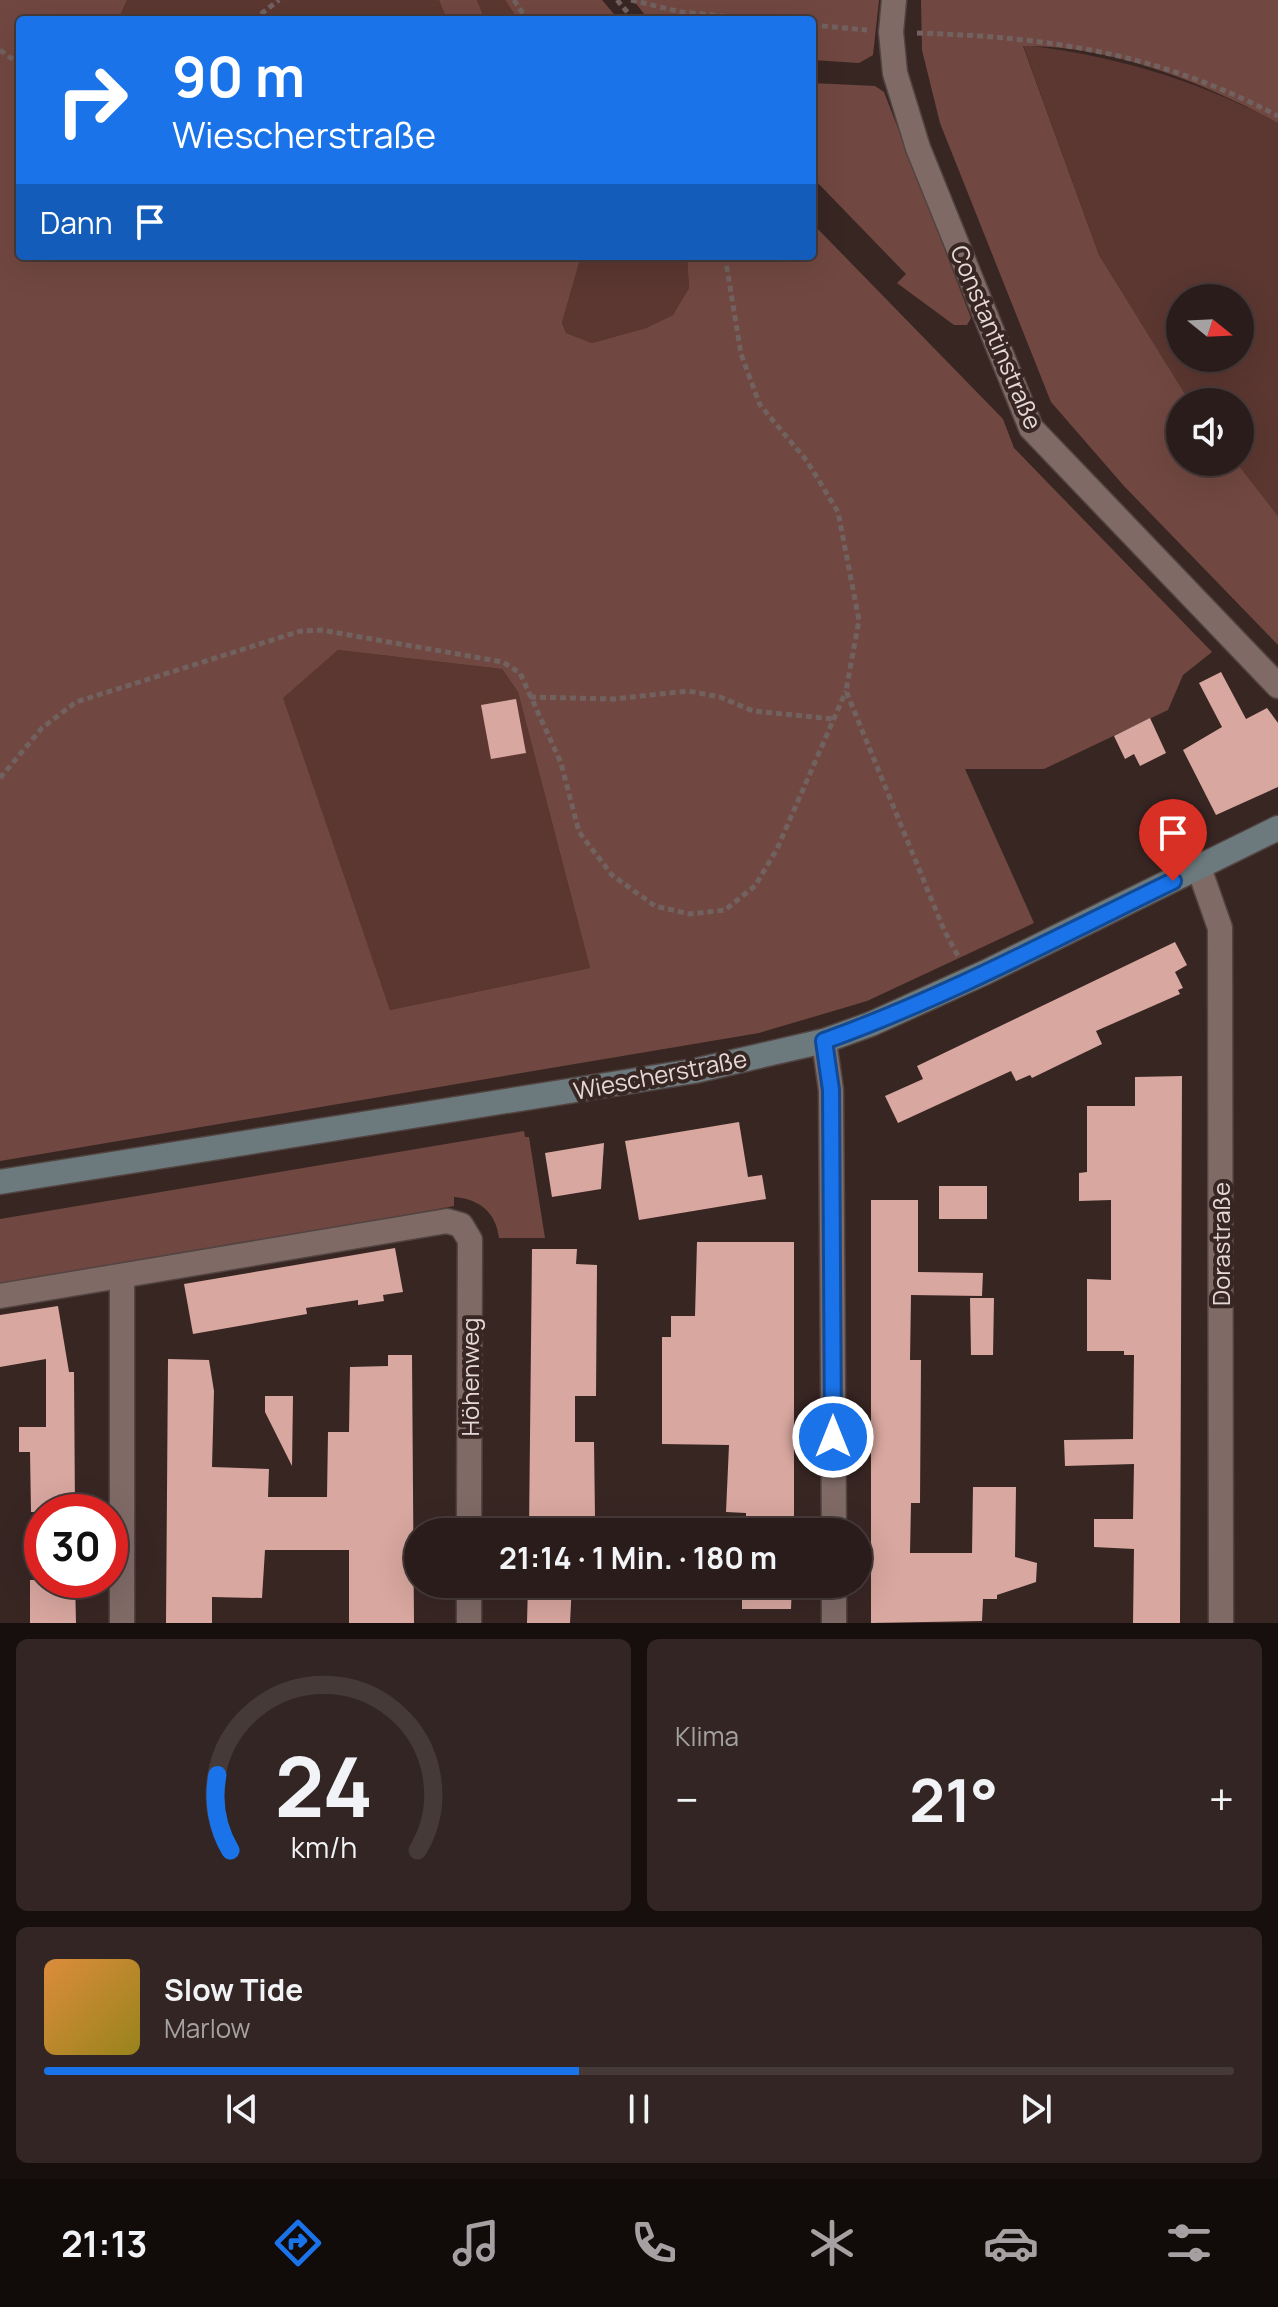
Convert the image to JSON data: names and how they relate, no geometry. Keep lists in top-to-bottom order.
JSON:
{
  "streets": {
    "main road": ["Wiescherstraße"],
    "street": ["Constantinstraße", "Dorastraße", "Höhenweg"]
  },
  "crossings": [
    ["Wiescherstraße", "Dorastraße"]
  ],
  "north": "right",
  "page": {
    "turn": ["90 m", "Wiescherstraße"],
    "then": "Dann",
    "limit": "30",
    "trip": "21:14 · 1 Min. · 180 m",
    "tile": "Klima",
    "heat": ["−", "21°", "+"],
    "song": ["Slow Tide", "Marlow"],
    "tabs": "21:13",
    "gauge": ["24", "km/h"]
  }
}
